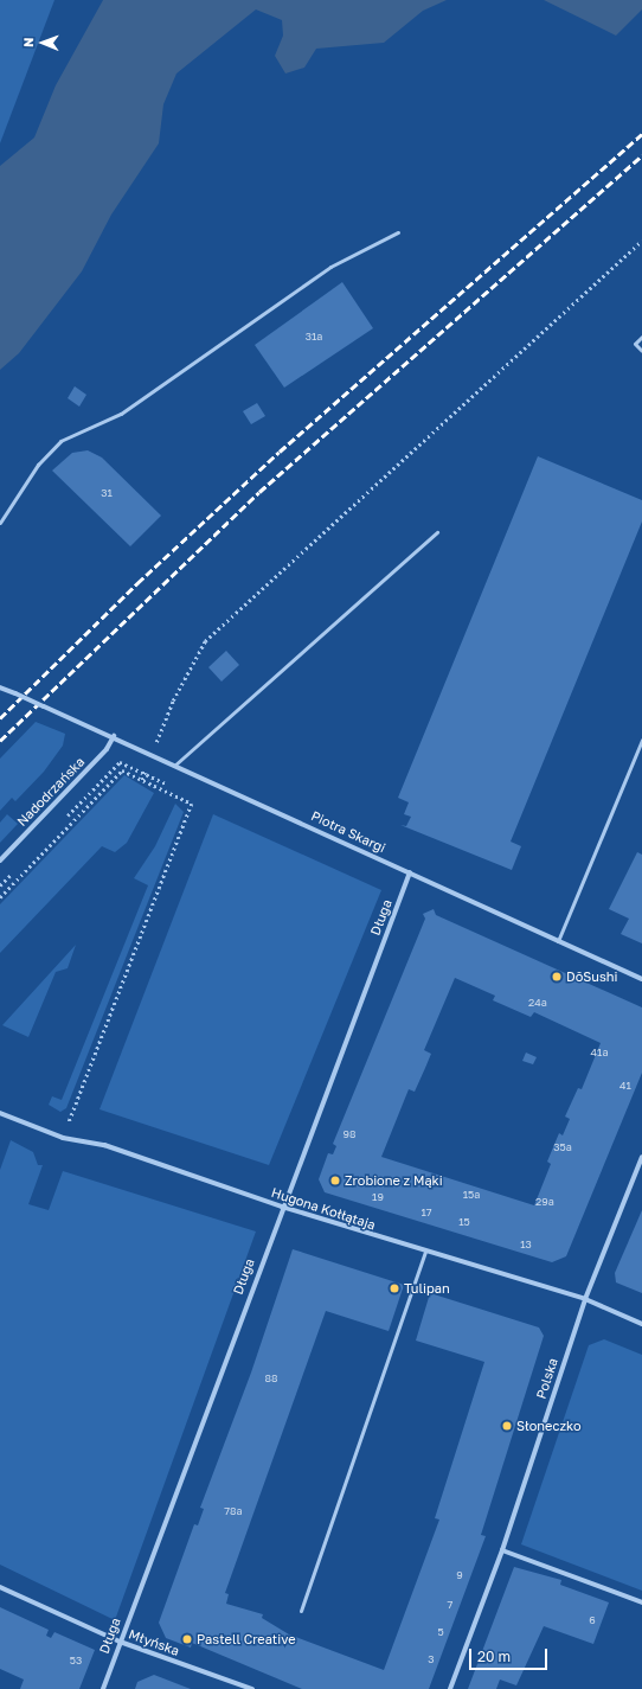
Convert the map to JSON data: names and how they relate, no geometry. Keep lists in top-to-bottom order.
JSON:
{
  "streets": {
    "street": [
      "Nadodrzańska",
      "Piotra Skargi",
      "Długa",
      "Hugona Kołłątaja",
      "Polska",
      "Młyńska"
    ]
  },
  "crossings": [
    ["Nadodrzańska", "Piotra Skargi"],
    ["Piotra Skargi", "Długa"],
    ["Długa", "Hugona Kołłątaja"],
    ["Długa", "Młyńska"],
    ["Hugona Kołłątaja", "Polska"]
  ],
  "places": [
    "DōSushi",
    "Zrobione z Mąki",
    "Tulipan",
    "Słoneczko",
    "Pastell Creative"
  ],
  "house_numbers": [
    "31a",
    "31",
    "24a",
    "41a",
    "41",
    "98",
    "35a",
    "15a",
    "19",
    "29a",
    "17",
    "15",
    "13",
    "88",
    "78a",
    "9",
    "7",
    "6",
    "5",
    "3",
    "53"
  ],
  "scale_bar": "20 m",
  "north": "left"
}
